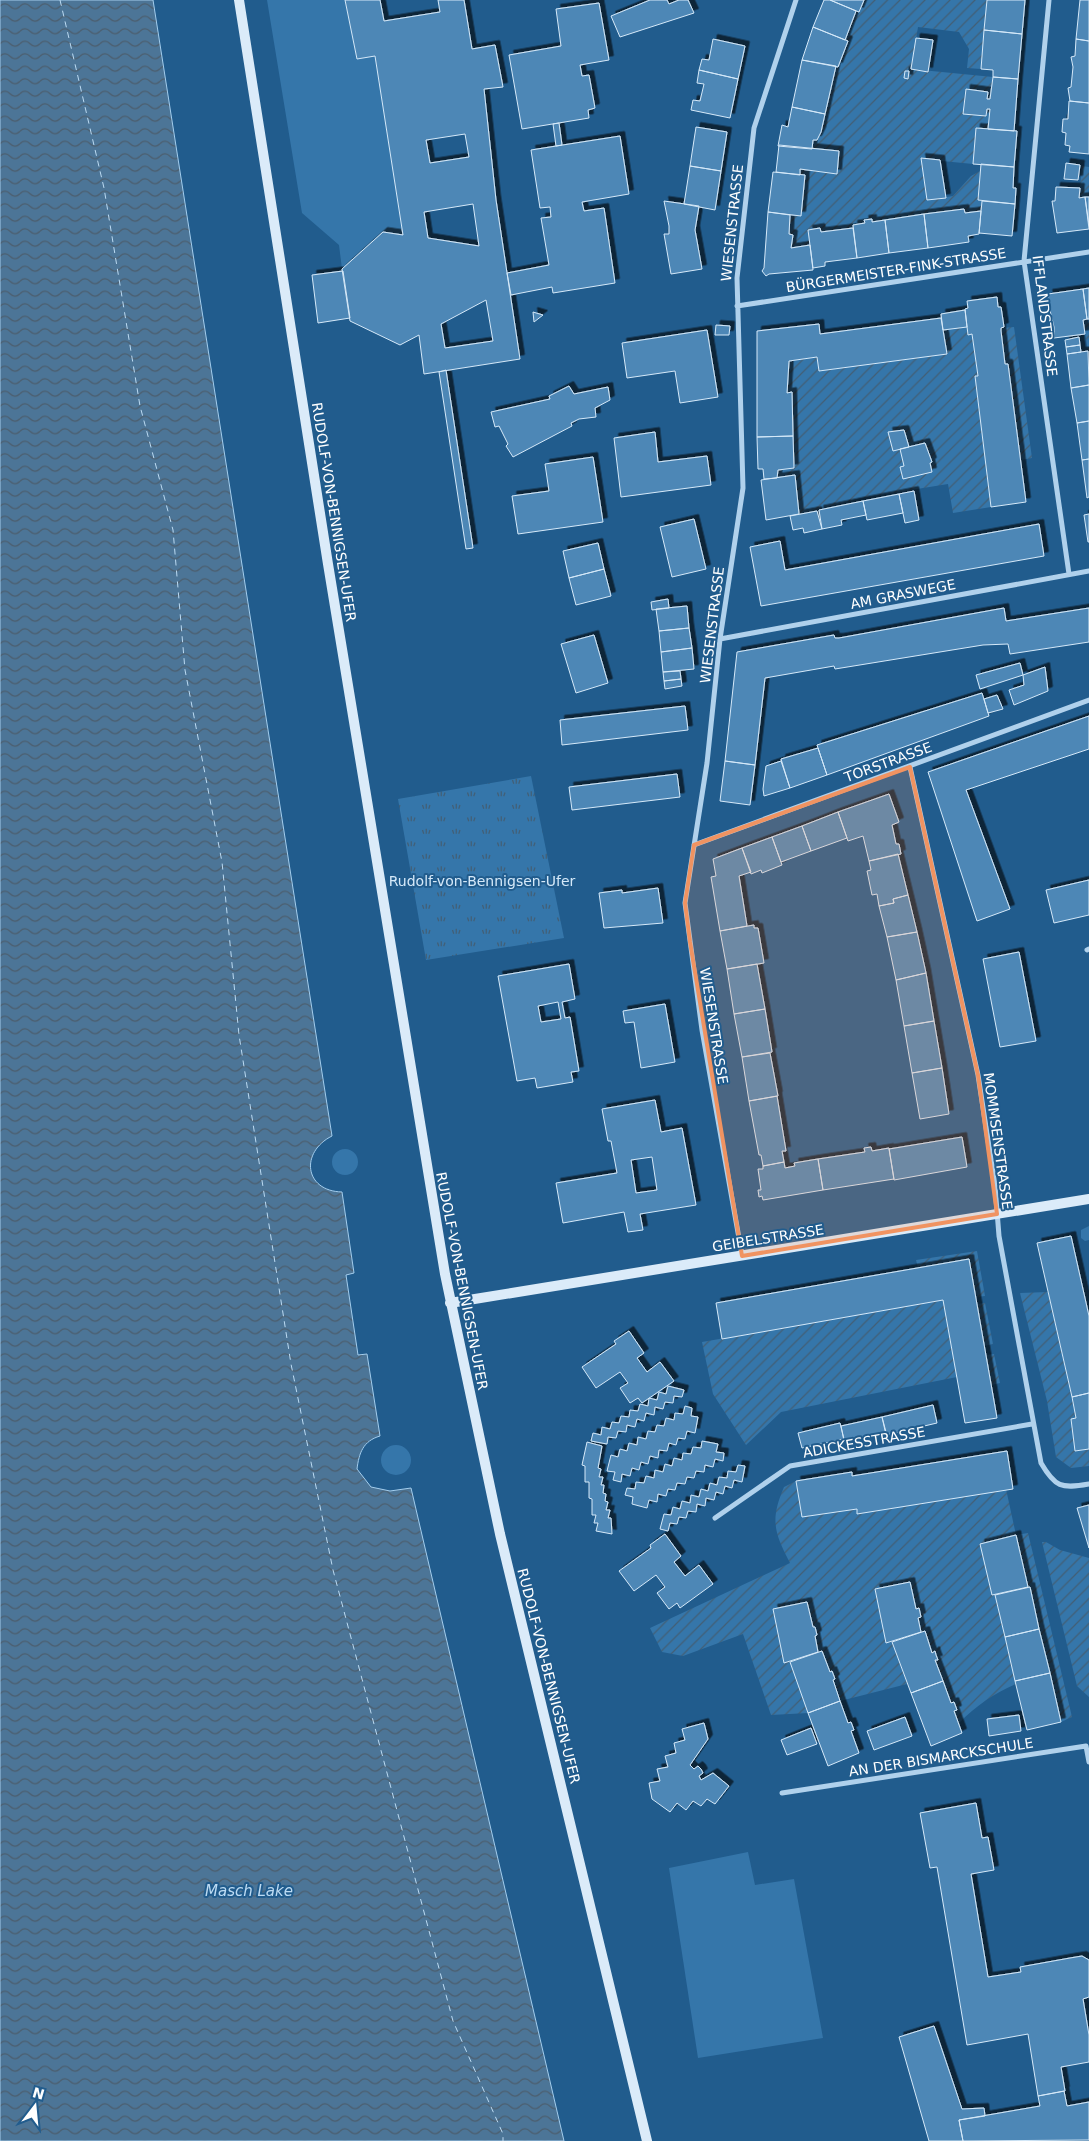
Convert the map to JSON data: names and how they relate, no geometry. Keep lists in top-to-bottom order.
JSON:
{
  "streets": {
    "street": [
      "WIESENSTRASSE",
      "BÜRGERMEISTER-FINK-STRASSE",
      "IFFLANDSTRASSE",
      "RUDOLF-VON-BENNIGSEN-UFER",
      "AM GRASWEGE",
      "TORSTRASSE",
      "MOMMSENSTRASSE",
      "GEIBELSTRASSE",
      "ADICKESSTRASSE",
      "AN DER BISMARCKSCHULE"
    ]
  },
  "crossings": [
    ["WIESENSTRASSE", "BÜRGERMEISTER-FINK-STRASSE"],
    ["WIESENSTRASSE", "AM GRASWEGE"],
    ["WIESENSTRASSE", "TORSTRASSE"],
    ["WIESENSTRASSE", "GEIBELSTRASSE"],
    ["BÜRGERMEISTER-FINK-STRASSE", "IFFLANDSTRASSE"],
    ["IFFLANDSTRASSE", "AM GRASWEGE"],
    ["RUDOLF-VON-BENNIGSEN-UFER", "GEIBELSTRASSE"],
    ["TORSTRASSE", "MOMMSENSTRASSE"],
    ["MOMMSENSTRASSE", "GEIBELSTRASSE"],
    ["MOMMSENSTRASSE", "ADICKESSTRASSE"]
  ],
  "water": ["Masch Lake"],
  "parks": ["Rudolf-von-Bennigsen-Ufer"],
  "north": "top"
}
